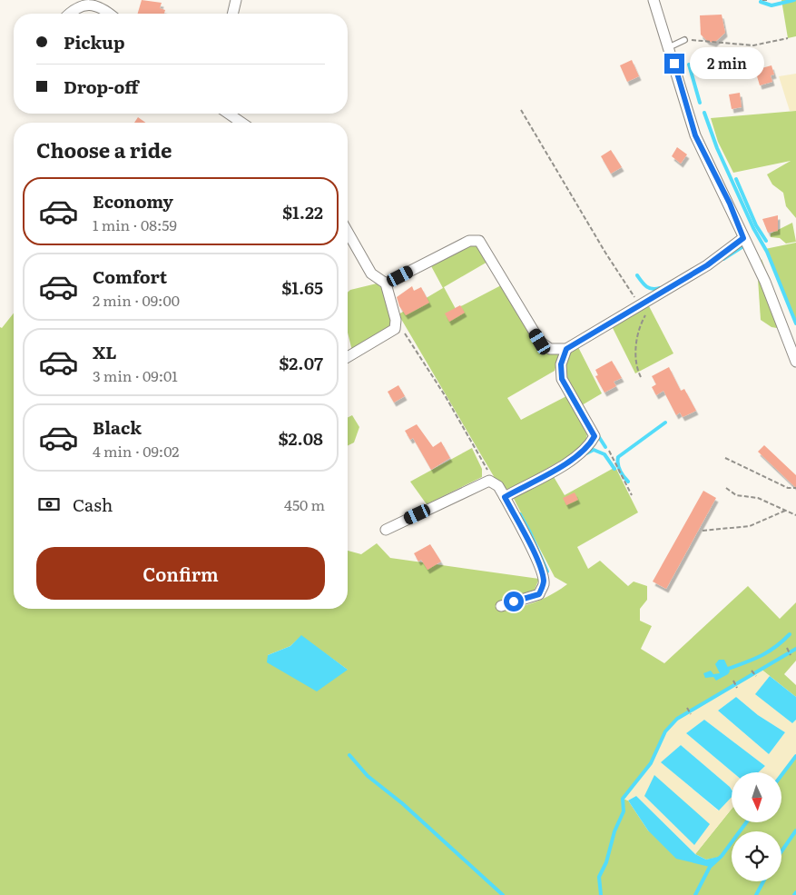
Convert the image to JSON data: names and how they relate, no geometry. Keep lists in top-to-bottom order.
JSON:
{
  "north": "bottom",
  "page": {
    "banner": ["Pickup", "Drop-off"],
    "bubble": "2 min",
    "heading": "Choose a ride",
    "list": [
      {
        "name": "Economy",
        "note": "1 min · 08:59",
        "value": "$1.22"
      },
      {
        "name": "Comfort",
        "note": "2 min · 09:00",
        "value": "$1.65"
      },
      {
        "name": "XL",
        "note": "3 min · 09:01",
        "value": "$2.07"
      },
      {
        "name": "Black",
        "note": "4 min · 09:02",
        "value": "$2.08"
      }
    ],
    "pay": ["Cash", "450 m"],
    "buttons": "Confirm"
  }
}
